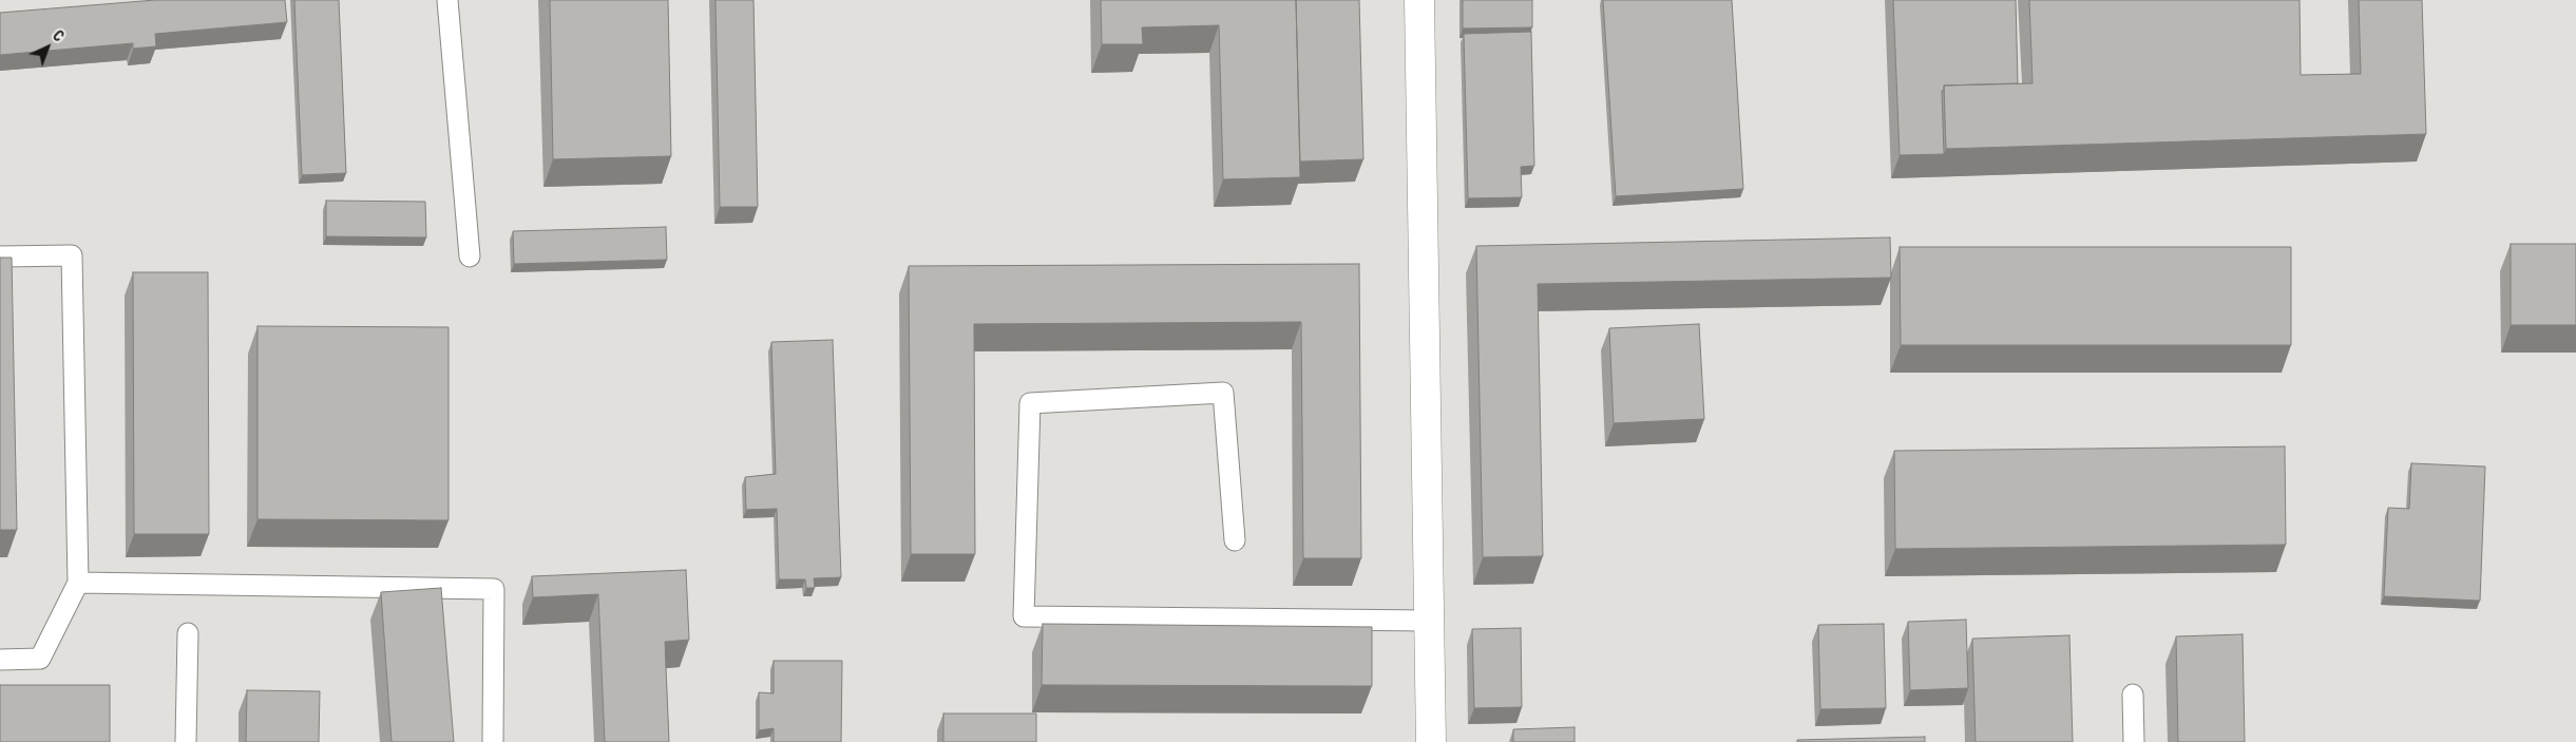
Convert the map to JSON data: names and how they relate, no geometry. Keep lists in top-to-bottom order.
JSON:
{
  "north": "top right"
}
